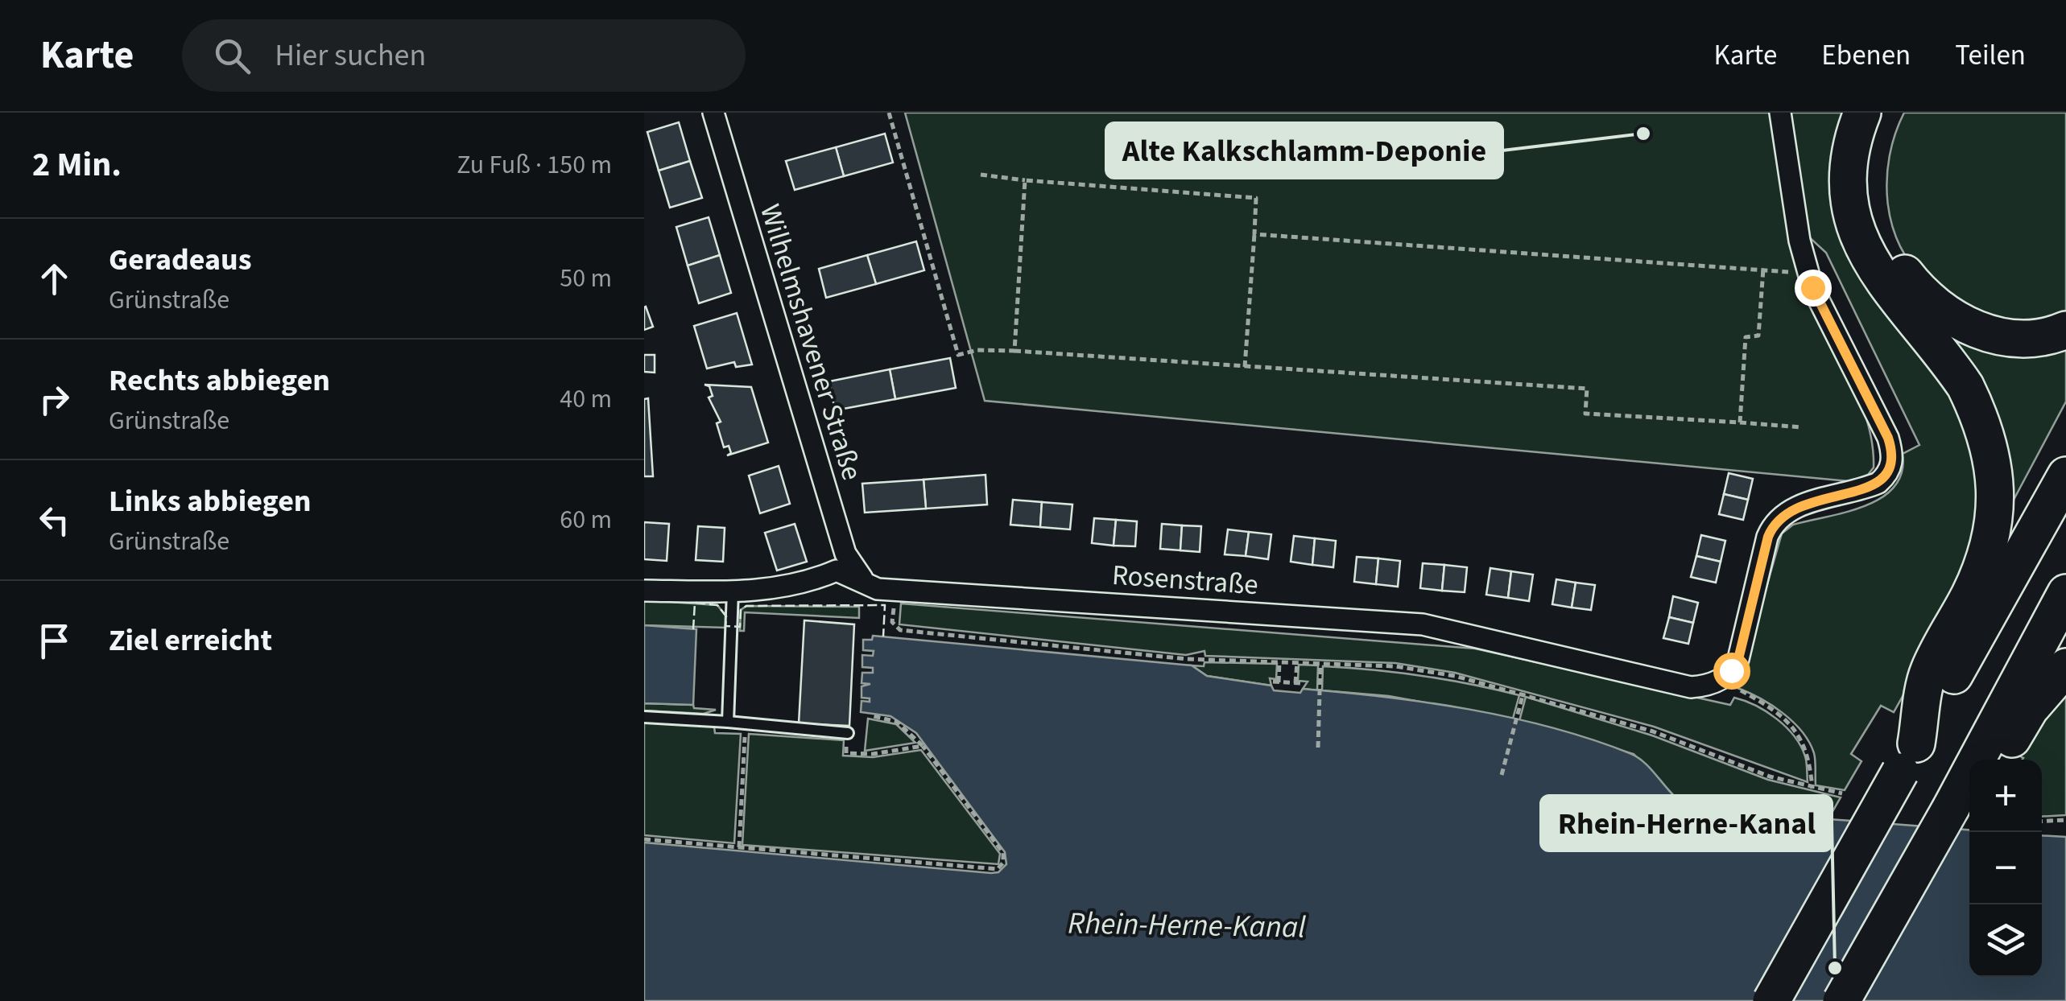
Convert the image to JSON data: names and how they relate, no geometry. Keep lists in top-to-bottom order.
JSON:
{
  "streets": {
    "street": ["Wilhelmshavener Straße", "Rosenstraße"]
  },
  "crossings": [
    ["Wilhelmshavener Straße", "Rosenstraße"]
  ],
  "water": ["Rhein-Herne-Kanal"],
  "places": ["Alte Kalkschlamm-Deponie", "Rhein-Herne-Kanal"],
  "page": {
    "header": "Karte",
    "search": "Hier suchen",
    "nav": ["Karte", "Ebenen", "Teilen"],
    "heading": ["2 Min.", "Zu Fuß · 150 m"],
    "list": [
      ["Geradeaus", "Grünstraße", "50 m"],
      ["Rechts abbiegen", "Grünstraße", "40 m"],
      ["Links abbiegen", "Grünstraße", "60 m"],
      "Ziel erreicht"
    ],
    "map_buttons": ["+", "−"]
  }
}
